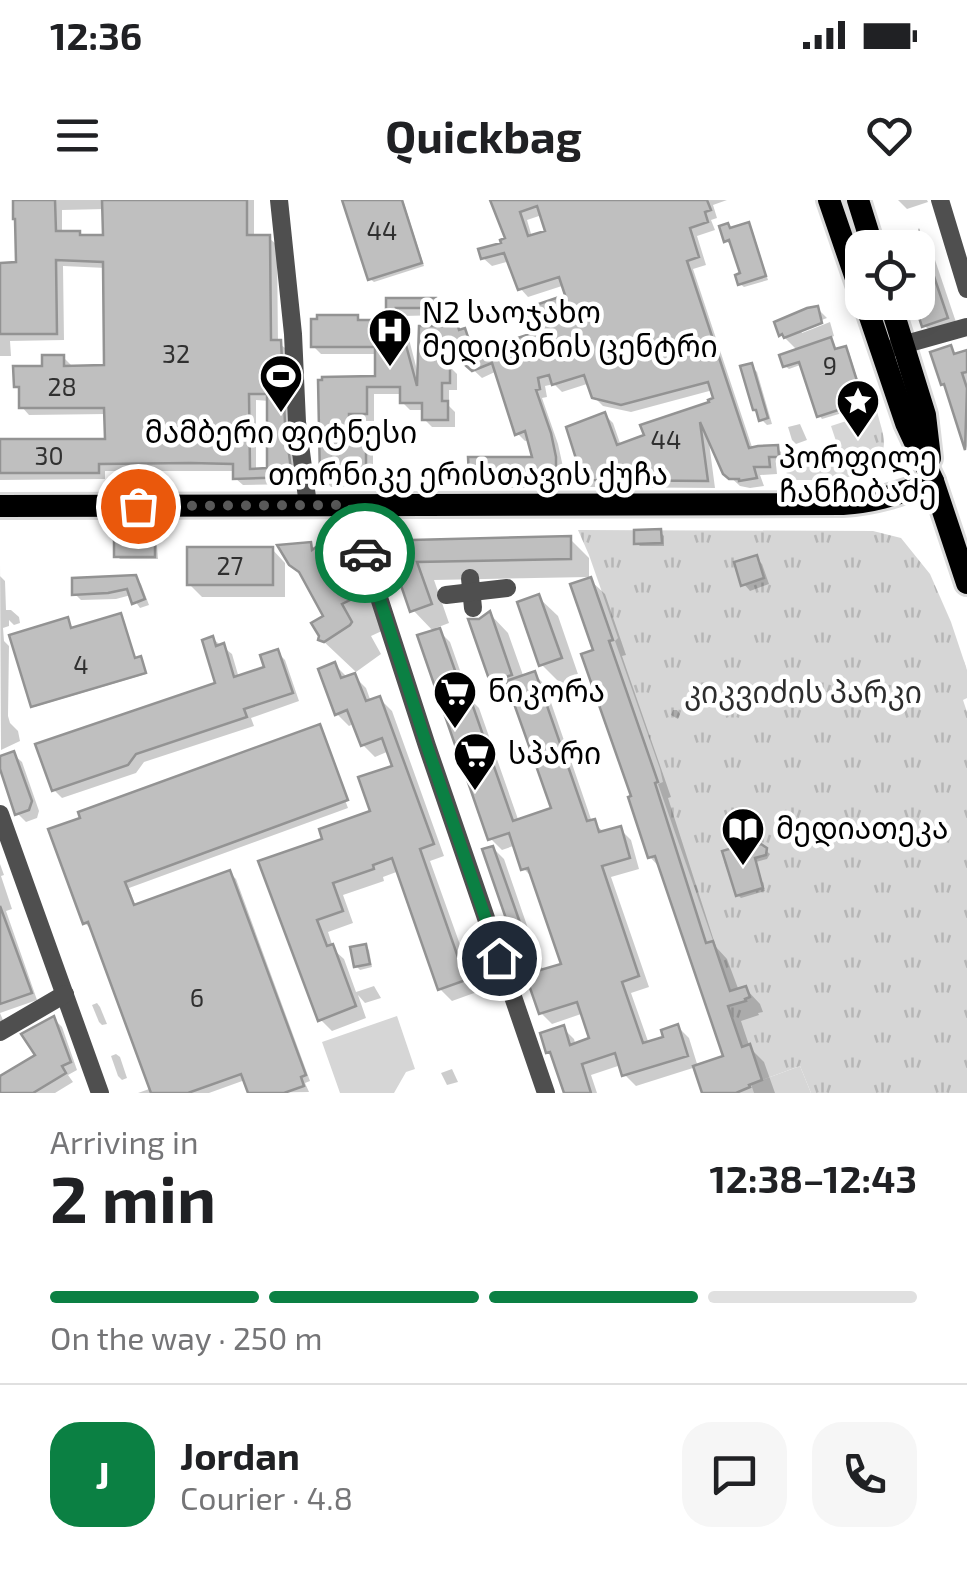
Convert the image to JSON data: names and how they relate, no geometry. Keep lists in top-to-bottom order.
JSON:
{
  "streets": {
    "main road": ["თორნიკე ერისთავის ქუჩა"]
  },
  "parks": ["კიკვიძის პარკი"],
  "places": {
    "hospital": ["N2 საოჯახო მედიცინის ცენტრი"],
    "sports": ["მამბერი ფიტნესი"],
    "place": ["პორფილე ჩანჩიბაძე"],
    "supermarket": ["ნიკორა", "სპარი"],
    "library": ["მედიათეკა"]
  },
  "house_numbers": [
    "44",
    "32",
    "9",
    "28",
    "44",
    "30",
    "27",
    "4",
    "6"
  ],
  "page": {
    "status": "12:36",
    "header": "Quickbag",
    "heading": ["2 min", "Arriving in", "12:38–12:43"],
    "panel": ["Jordan", "Courier · 4.8"],
    "bar": "On the way · 250 m",
    "round": "J"
  }
}
